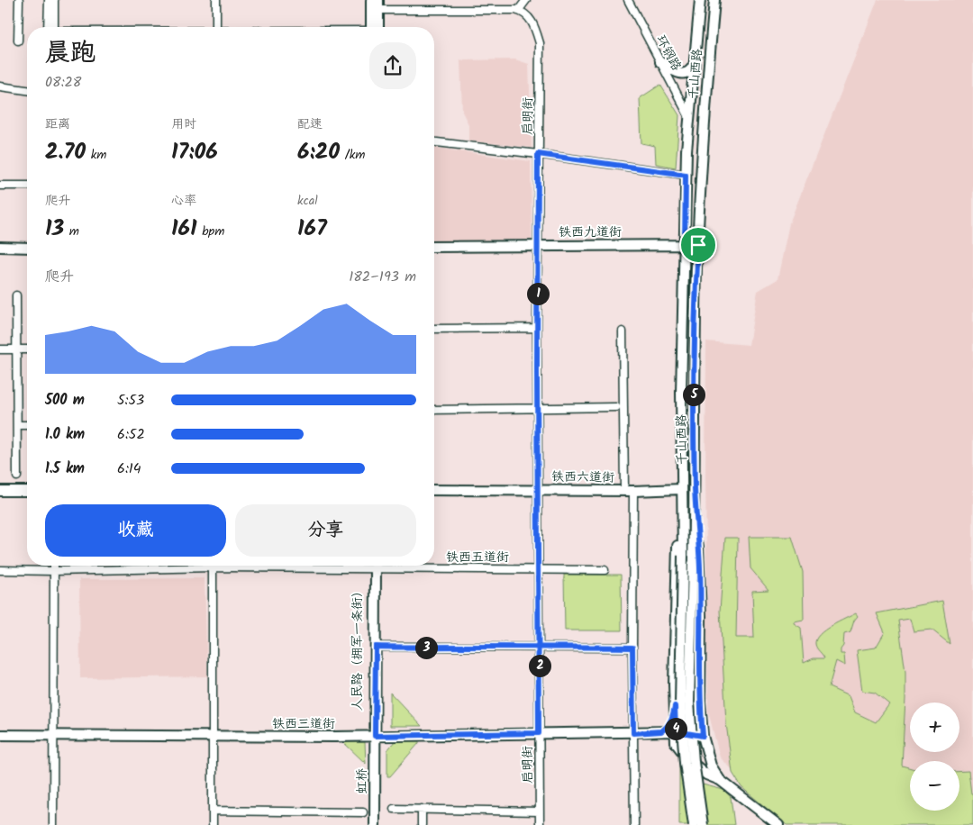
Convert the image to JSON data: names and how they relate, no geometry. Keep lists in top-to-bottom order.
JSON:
{
  "streets": {
    "main road": [
      "千山西路",
      "铁西九道街",
      "铁西六道街",
      "人民路（拥军一条街）",
      "铁西三道街",
      "虹桥"
    ],
    "street": ["环钢路", "启明街", "铁西五道街"]
  },
  "crossings": [
    ["环钢路", "千山西路"],
    ["千山西路", "铁西九道街"],
    ["千山西路", "铁西六道街"],
    ["启明街", "铁西九道街"],
    ["启明街", "铁西六道街"],
    ["启明街", "铁西五道街"],
    ["启明街", "铁西三道街"],
    ["人民路（拥军一条街）", "铁西三道街"],
    ["人民路（拥军一条街）", "虹桥"],
    ["铁西三道街", "虹桥"]
  ],
  "page": {
    "heading": ["晨跑", "08:28"],
    "stats": [
      ["距离", "2.70 km"],
      ["用时", "17:06"],
      ["配速", "6:20 /km"],
      ["爬升", "13 m"],
      ["心率", "161 bpm"],
      ["kcal", "167"]
    ],
    "chart": ["爬升", "182–193 m"],
    "pins": [
      "1",
      "5",
      "3",
      "2",
      "4"
    ],
    "list": [
      {
        "name": "500 m",
        "note": "5:53"
      },
      {
        "name": "1.0 km",
        "note": "6:52"
      },
      {
        "name": "1.5 km",
        "note": "6:14"
      }
    ],
    "buttons": ["收藏", "分享"],
    "map_buttons": ["+", "−"]
  }
}
